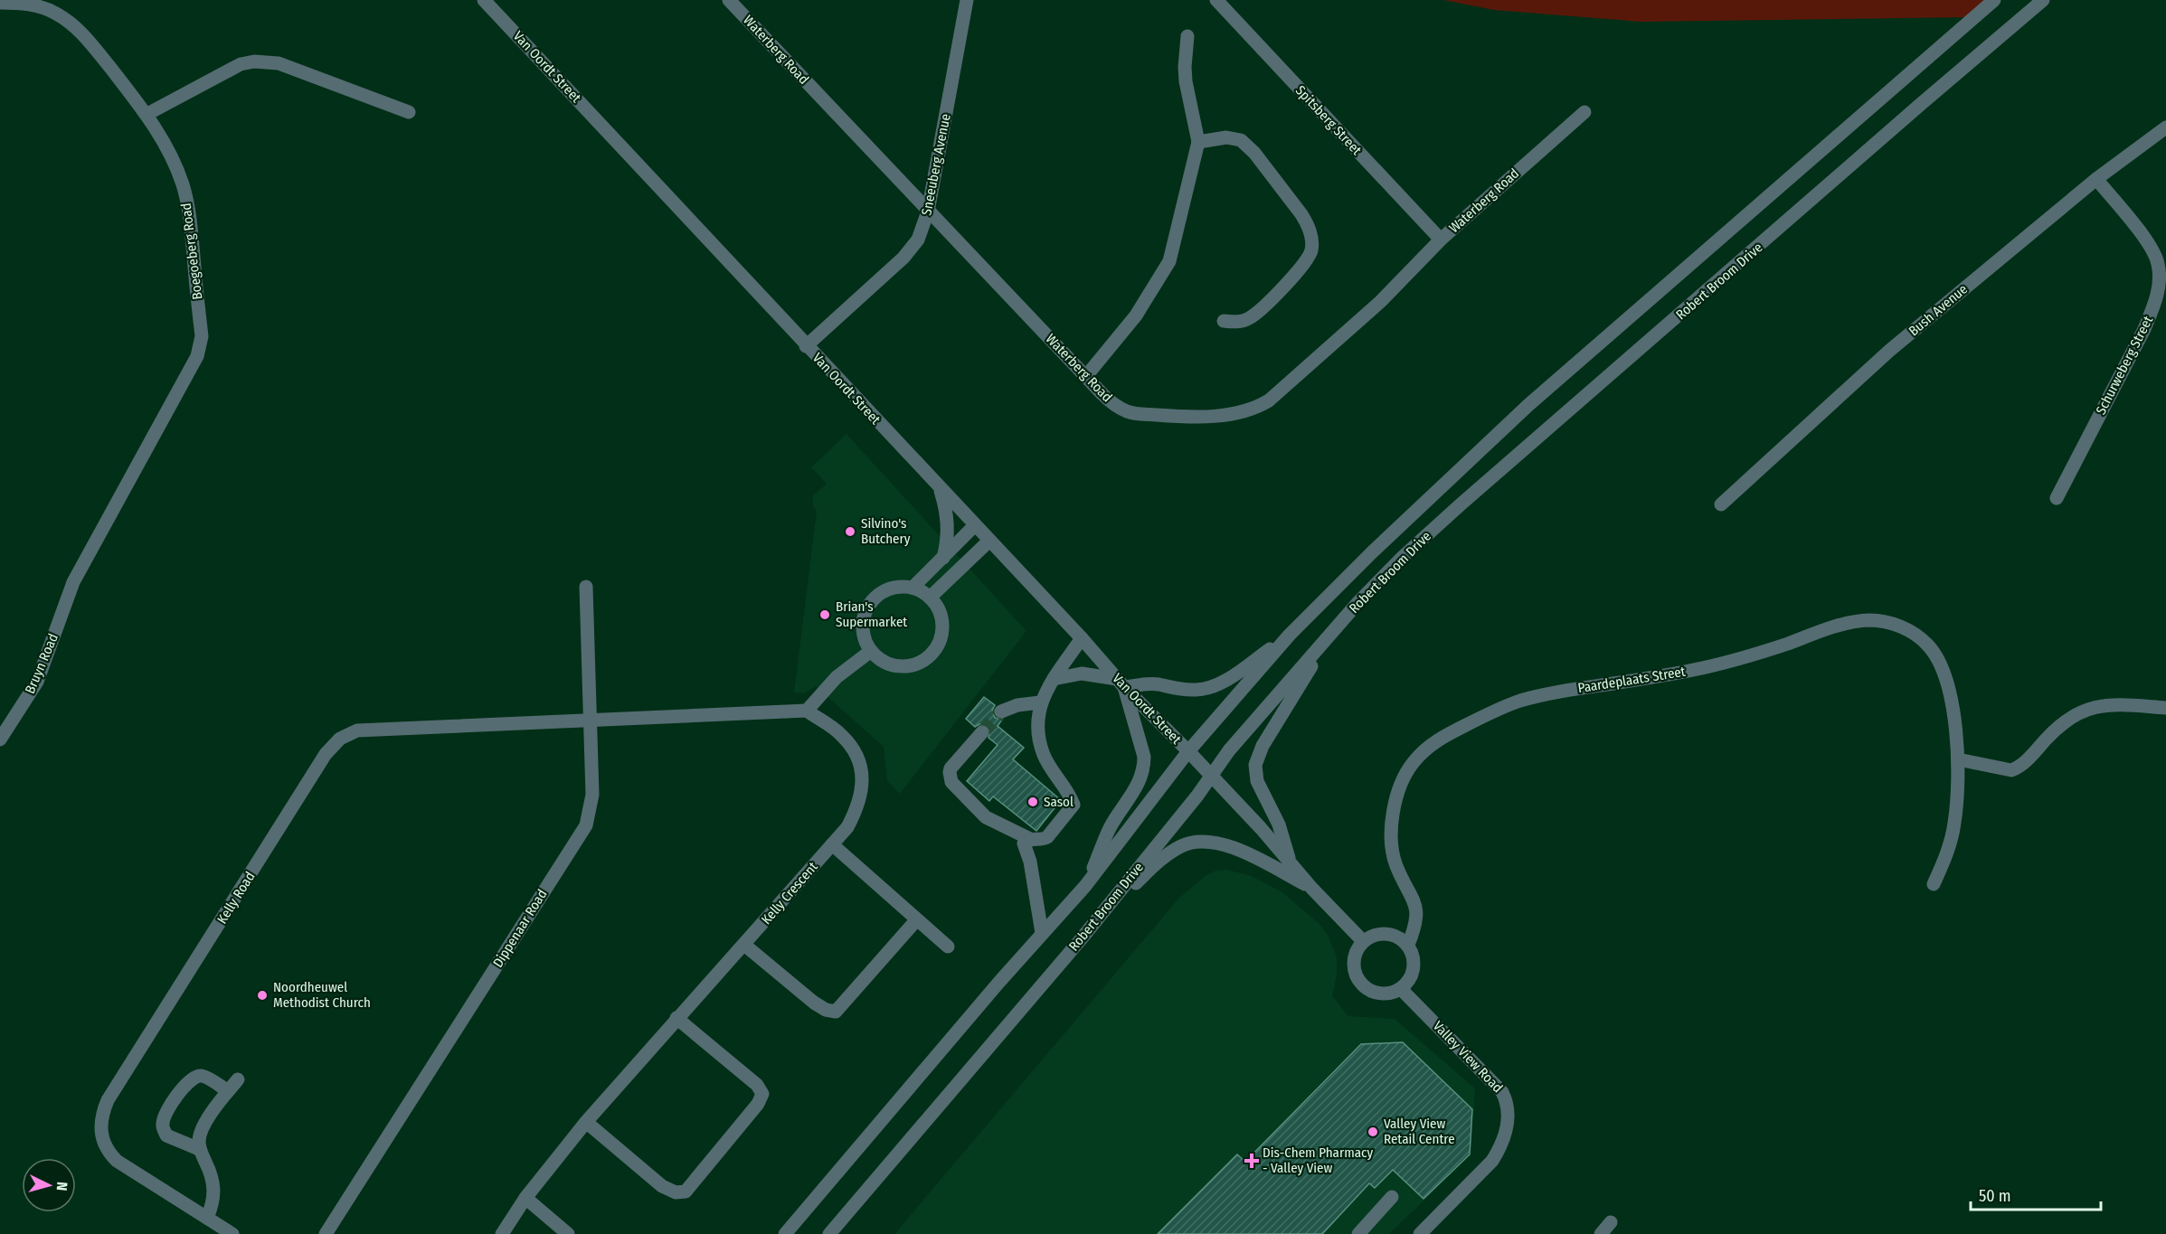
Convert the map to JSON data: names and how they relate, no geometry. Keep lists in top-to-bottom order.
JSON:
{
  "streets": {
    "street": [
      "Waterberg Road",
      "Van Oordt Street",
      "Spitsberg Street",
      "Sneeuberg Avenue",
      "Boegoeberg Road",
      "Robert Broom Drive",
      "Bush Avenue",
      "Schurweberg Street",
      "Bruyn Road",
      "Paardeplaats Street",
      "Kelly Crescent",
      "Kelly Road",
      "Dippenaar Road",
      "Valley View Road"
    ]
  },
  "crossings": [
    ["Waterberg Road", "Spitsberg Street"],
    ["Waterberg Road", "Sneeuberg Avenue"],
    ["Van Oordt Street", "Sneeuberg Avenue"],
    ["Van Oordt Street", "Robert Broom Drive"],
    ["Boegoeberg Road", "Bruyn Road"],
    ["Bush Avenue", "Schurweberg Street"],
    ["Paardeplaats Street", "Valley View Road"],
    ["Kelly Road", "Dippenaar Road"]
  ],
  "places": {
    "other": [
      "Silvino's Butchery",
      "Brian's Supermarket",
      "Sasol",
      "Noordheuwel Methodist Church",
      "Valley View Retail Centre"
    ],
    "health": ["Dis-Chem Pharmacy - Valley View"]
  },
  "scale_bar": "50 m",
  "north": "right"
}
